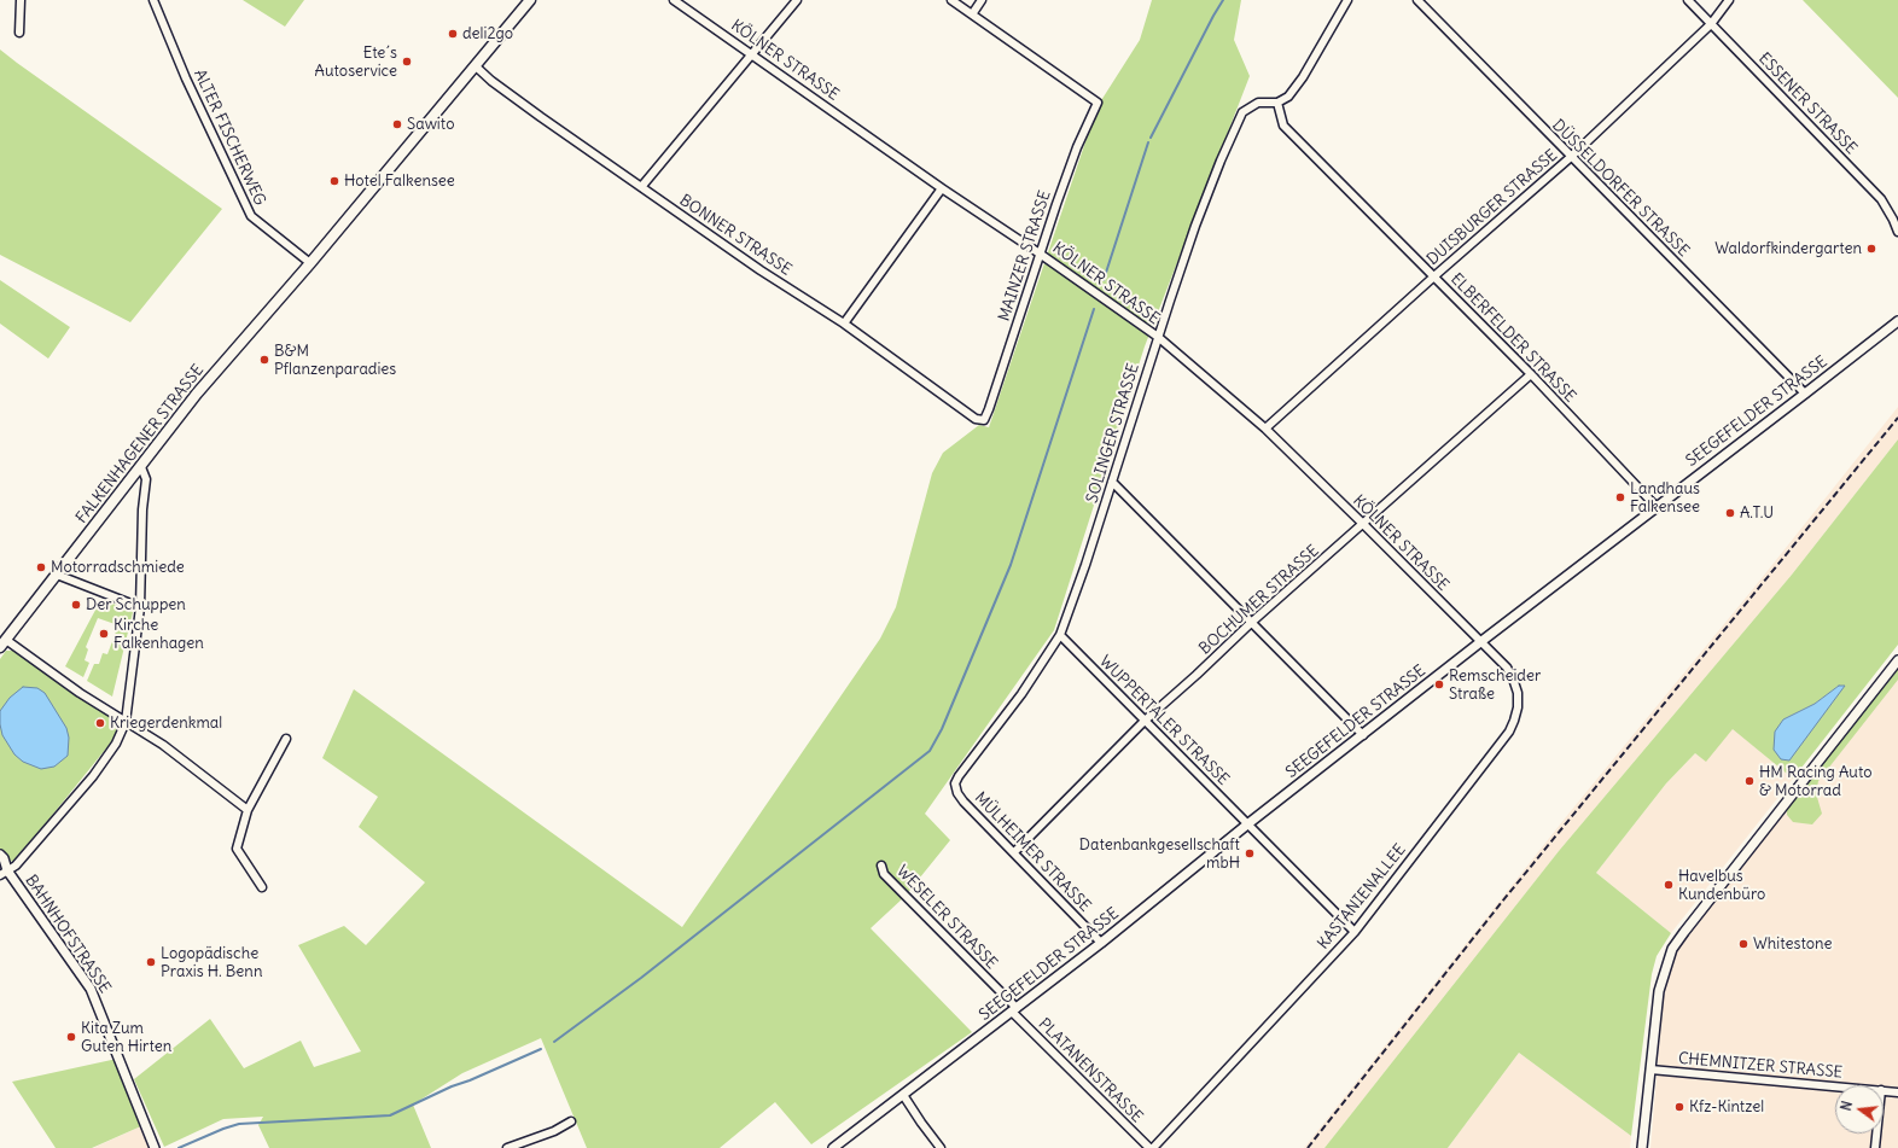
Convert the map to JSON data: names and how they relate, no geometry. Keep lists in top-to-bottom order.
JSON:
{
  "streets": {
    "main road": ["FALKENHAGENER STRASSE"],
    "street": [
      "KÖLNER STRASSE",
      "ESSENER STRASSE",
      "ALTER FISCHERWEG",
      "DÜSSELDORFER STRASSE",
      "DUISBURGER STRASSE",
      "BONNER STRASSE",
      "MAINZER STRASSE",
      "ELBERFELDER STRASSE",
      "SEEGEFELDER STRASSE",
      "SOLINGER STRASSE",
      "BOCHUMER STRASSE",
      "WUPPERTALER STRASSE",
      "MÜLHEIMER STRASSE",
      "KASTANIENALLEE",
      "WESELER STRASSE",
      "BAHNHOFSTRASSE",
      "CHEMNITZER STRASSE",
      "PLATANENSTRASSE"
    ]
  },
  "crossings": [
    ["KÖLNER STRASSE", "DUISBURGER STRASSE"],
    ["KÖLNER STRASSE", "MAINZER STRASSE"],
    ["KÖLNER STRASSE", "SEEGEFELDER STRASSE"],
    ["KÖLNER STRASSE", "SOLINGER STRASSE"],
    ["KÖLNER STRASSE", "BOCHUMER STRASSE"],
    ["KÖLNER STRASSE", "KASTANIENALLEE"],
    ["ESSENER STRASSE", "DUISBURGER STRASSE"],
    ["ALTER FISCHERWEG", "FALKENHAGENER STRASSE"],
    ["DÜSSELDORFER STRASSE", "DUISBURGER STRASSE"],
    ["DÜSSELDORFER STRASSE", "SEEGEFELDER STRASSE"],
    ["DUISBURGER STRASSE", "ELBERFELDER STRASSE"],
    ["BONNER STRASSE", "MAINZER STRASSE"],
    ["BONNER STRASSE", "FALKENHAGENER STRASSE"],
    ["ELBERFELDER STRASSE", "SEEGEFELDER STRASSE"],
    ["ELBERFELDER STRASSE", "SOLINGER STRASSE"],
    ["ELBERFELDER STRASSE", "BOCHUMER STRASSE"],
    ["SEEGEFELDER STRASSE", "WUPPERTALER STRASSE"],
    ["SEEGEFELDER STRASSE", "MÜLHEIMER STRASSE"],
    ["SEEGEFELDER STRASSE", "KASTANIENALLEE"],
    ["SEEGEFELDER STRASSE", "WESELER STRASSE"],
    ["SEEGEFELDER STRASSE", "PLATANENSTRASSE"],
    ["SOLINGER STRASSE", "WUPPERTALER STRASSE"],
    ["SOLINGER STRASSE", "MÜLHEIMER STRASSE"],
    ["BOCHUMER STRASSE", "WUPPERTALER STRASSE"],
    ["BOCHUMER STRASSE", "MÜLHEIMER STRASSE"],
    ["WUPPERTALER STRASSE", "KASTANIENALLEE"],
    ["WESELER STRASSE", "PLATANENSTRASSE"]
  ],
  "places": [
    "deli2go",
    "Ete´s Autoservice",
    "Sawito",
    "Hotel Falkensee",
    "Waldorfkindergarten",
    "B&M Pflanzenparadies",
    "Landhaus Falkensee",
    "A.T.U",
    "Motorradschmiede",
    "Der Schuppen",
    "Kirche Falkenhagen",
    "Remscheider Straße",
    "Kriegerdenkmal",
    "HM Racing Auto & Motorrad",
    "Datenbankgesellschaft mbH",
    "Havelbus Kundenbüro",
    "Whitestone",
    "Logopädische Praxis H. Benn",
    "Kita Zum Guten Hirten",
    "Kfz-Kintzel"
  ],
  "north": "left"
}
